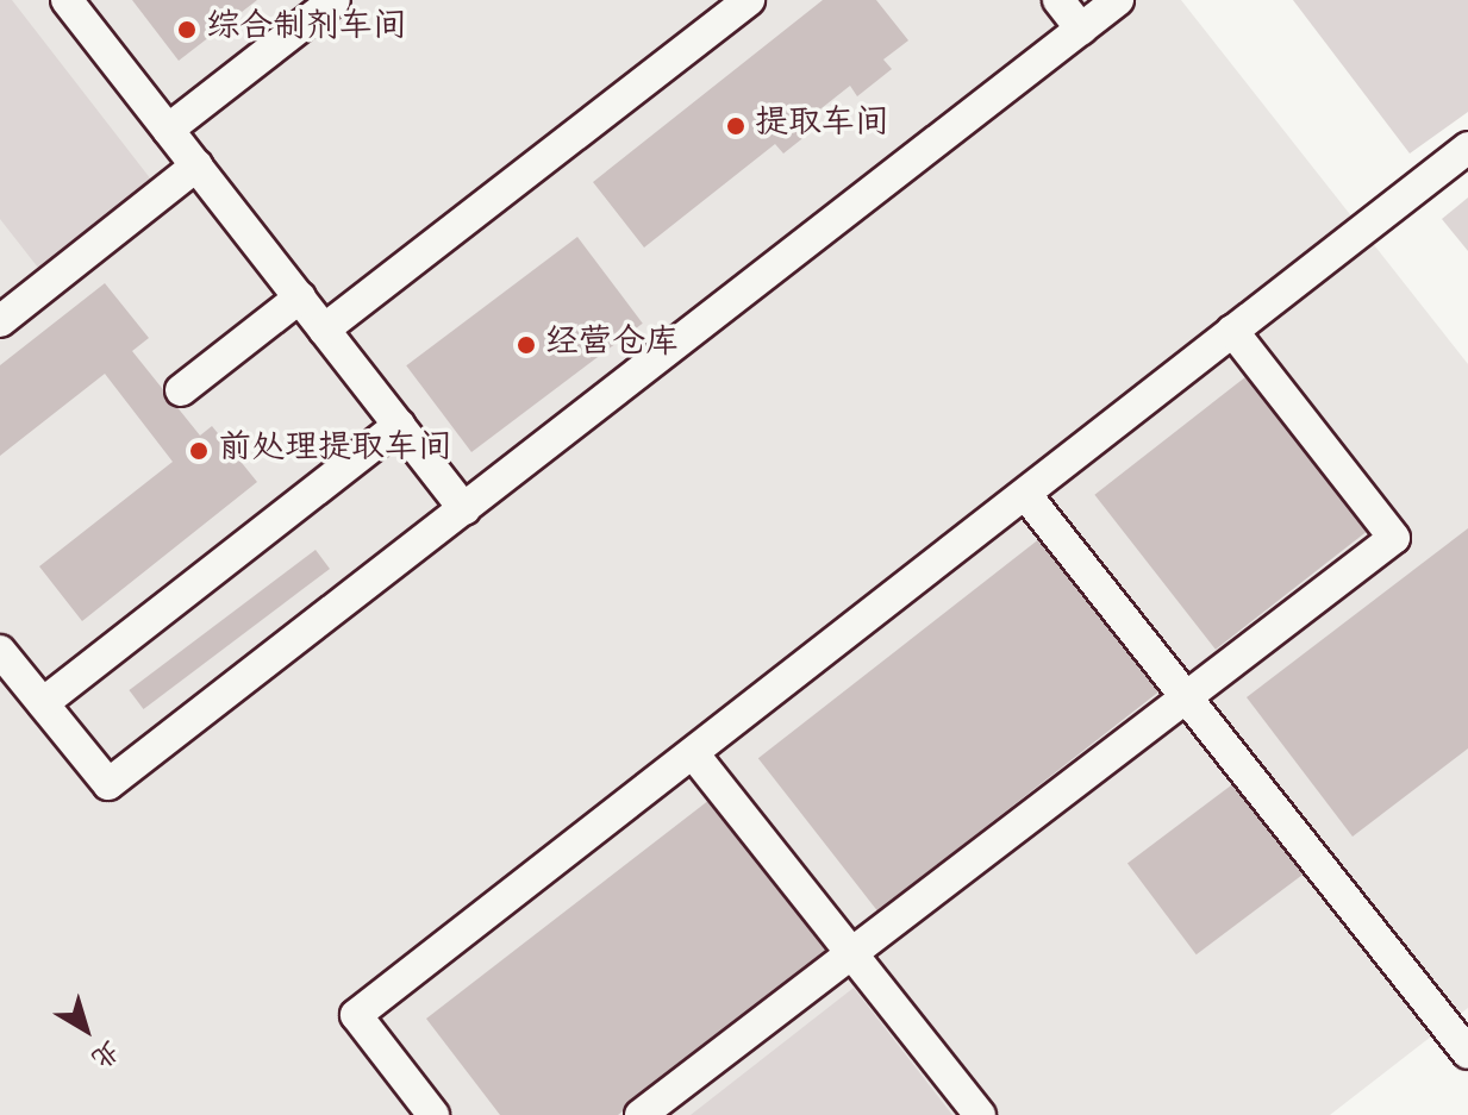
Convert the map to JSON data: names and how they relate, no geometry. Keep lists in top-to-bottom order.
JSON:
{
  "places": [
    "综合制剂车间",
    "提取车间",
    "经营仓库",
    "前处理提取车间"
  ],
  "north": "bottom right"
}
